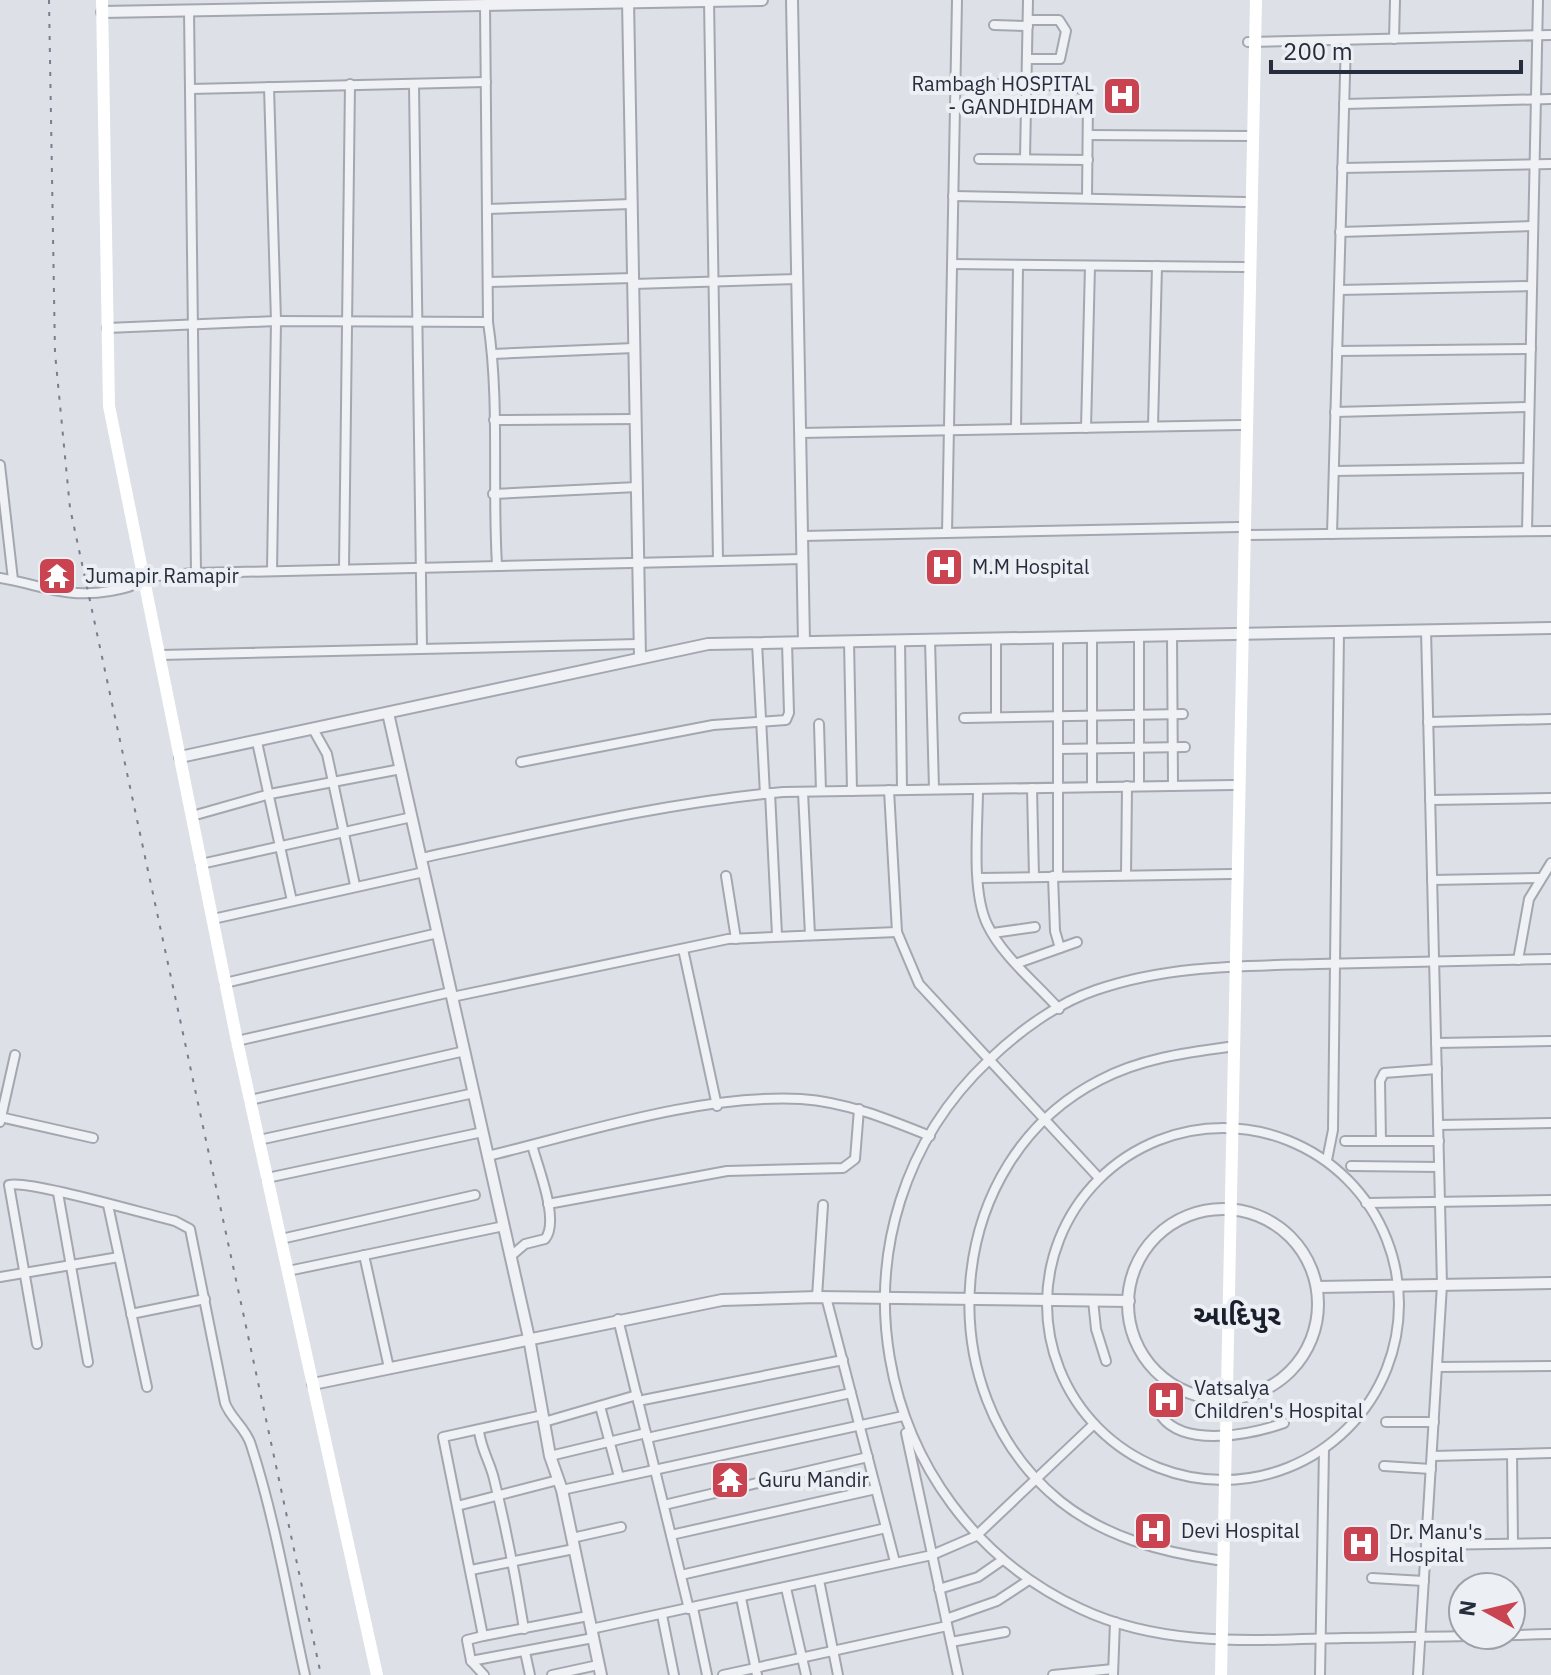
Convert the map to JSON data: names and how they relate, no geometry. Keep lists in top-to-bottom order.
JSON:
{
  "districts": ["આદિપુર"],
  "places": {
    "hospital": [
      "Rambagh HOSPITAL - GANDHIDHAM",
      "M.M Hospital",
      "Vatsalya Children's Hospital",
      "Devi Hospital",
      "Dr. Manu's Hospital"
    ],
    "temple": ["Jumapir Ramapir", "Guru Mandir"]
  },
  "scale_bar": "200 m",
  "north": "left"
}
